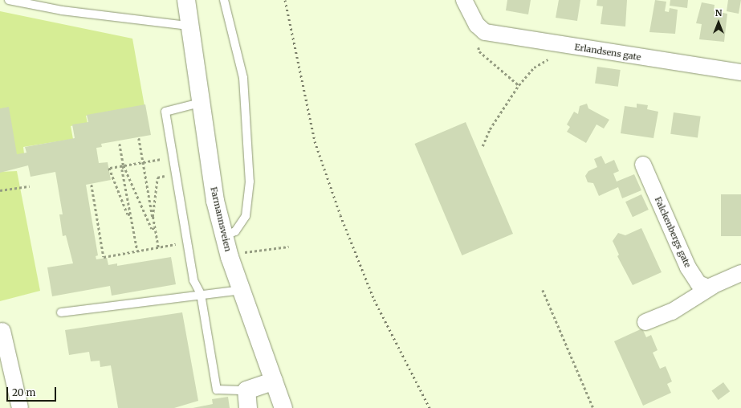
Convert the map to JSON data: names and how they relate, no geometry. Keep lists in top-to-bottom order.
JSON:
{
  "streets": {
    "main road": ["Farmannsveien"],
    "street": ["Erlandsens gate", "Falckenbergs gate"]
  },
  "scale_bar": "20 m",
  "north": "top"
}
